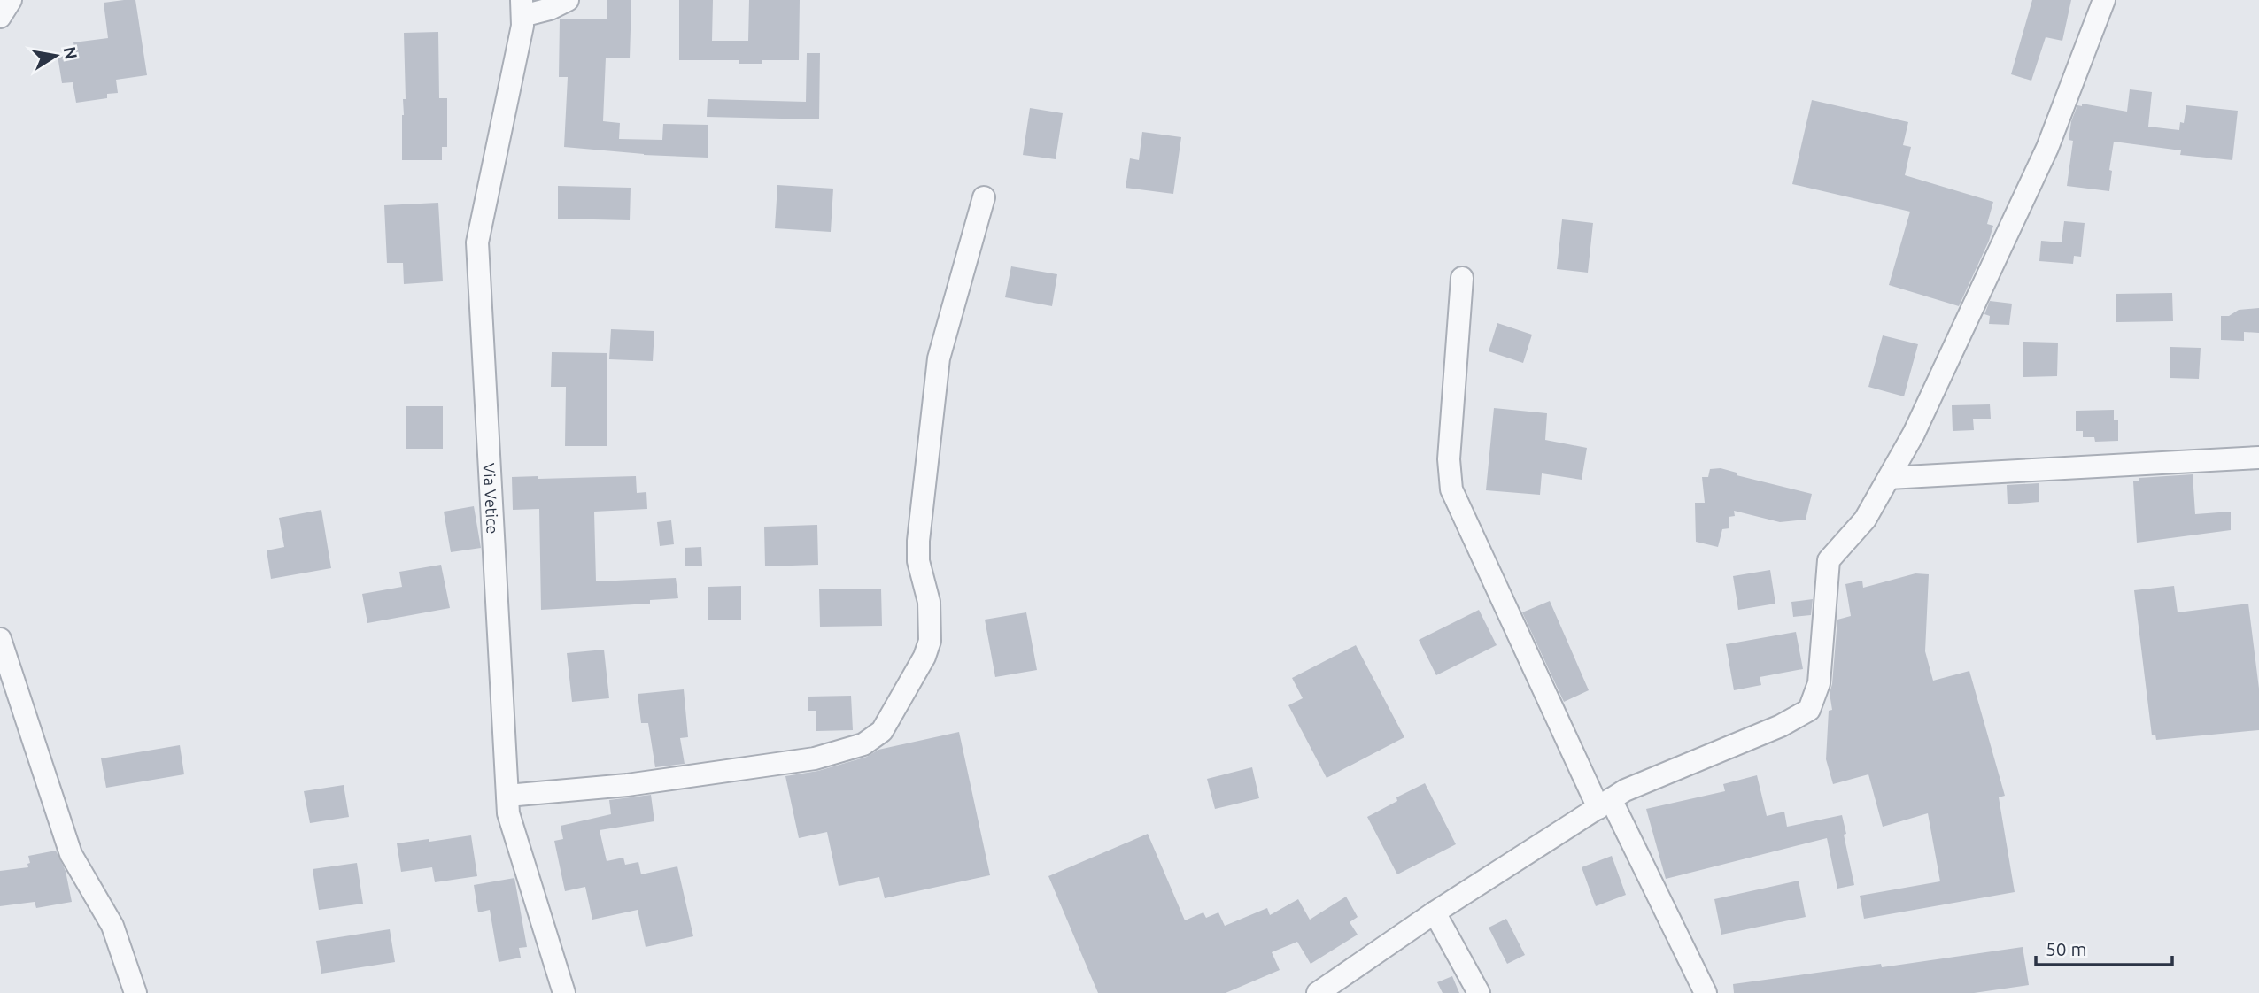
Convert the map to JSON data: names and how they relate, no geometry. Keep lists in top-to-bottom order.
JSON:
{
  "streets": {
    "street": ["Via Vetice"]
  },
  "scale_bar": "50 m",
  "north": "right"
}
